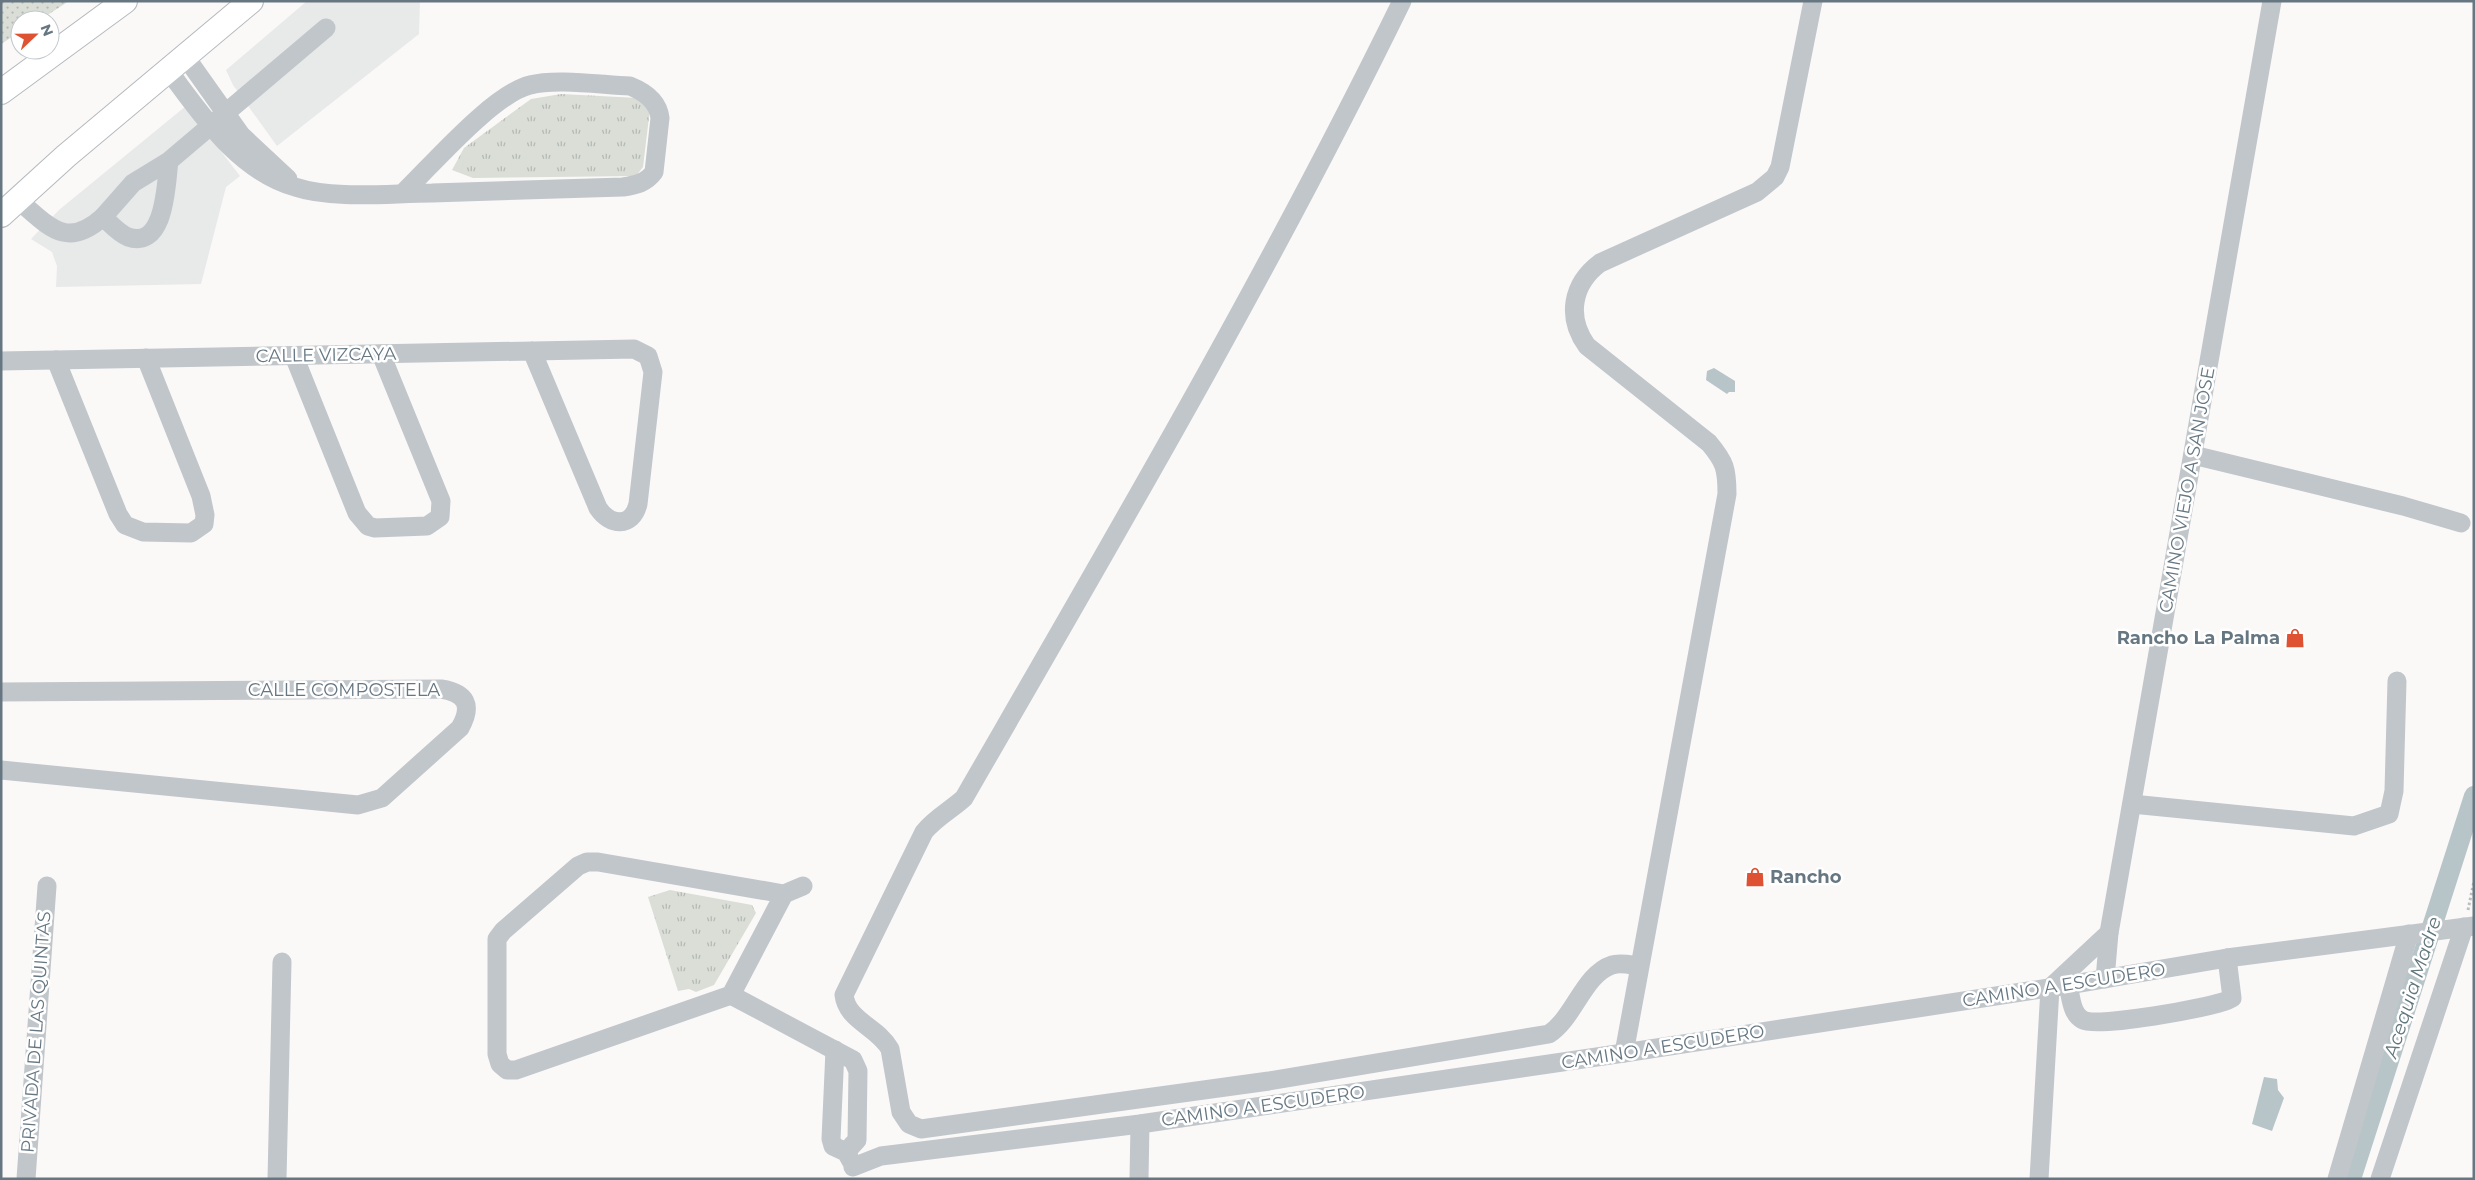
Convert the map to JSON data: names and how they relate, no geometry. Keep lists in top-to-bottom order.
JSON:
{
  "streets": {
    "street": [
      "CALLE VIZCAYA",
      "CAMINO VIEJO A SAN JOSE",
      "CALLE COMPOSTELA",
      "CAMINO A ESCUDERO",
      "PRIVADA DE LAS QUINTAS"
    ]
  },
  "crossings": [
    ["CAMINO VIEJO A SAN JOSE", "CAMINO A ESCUDERO"]
  ],
  "water": ["Acequia Madre"],
  "places": {
    "shop": ["Rancho La Palma", "Rancho"]
  },
  "north": "right"
}
